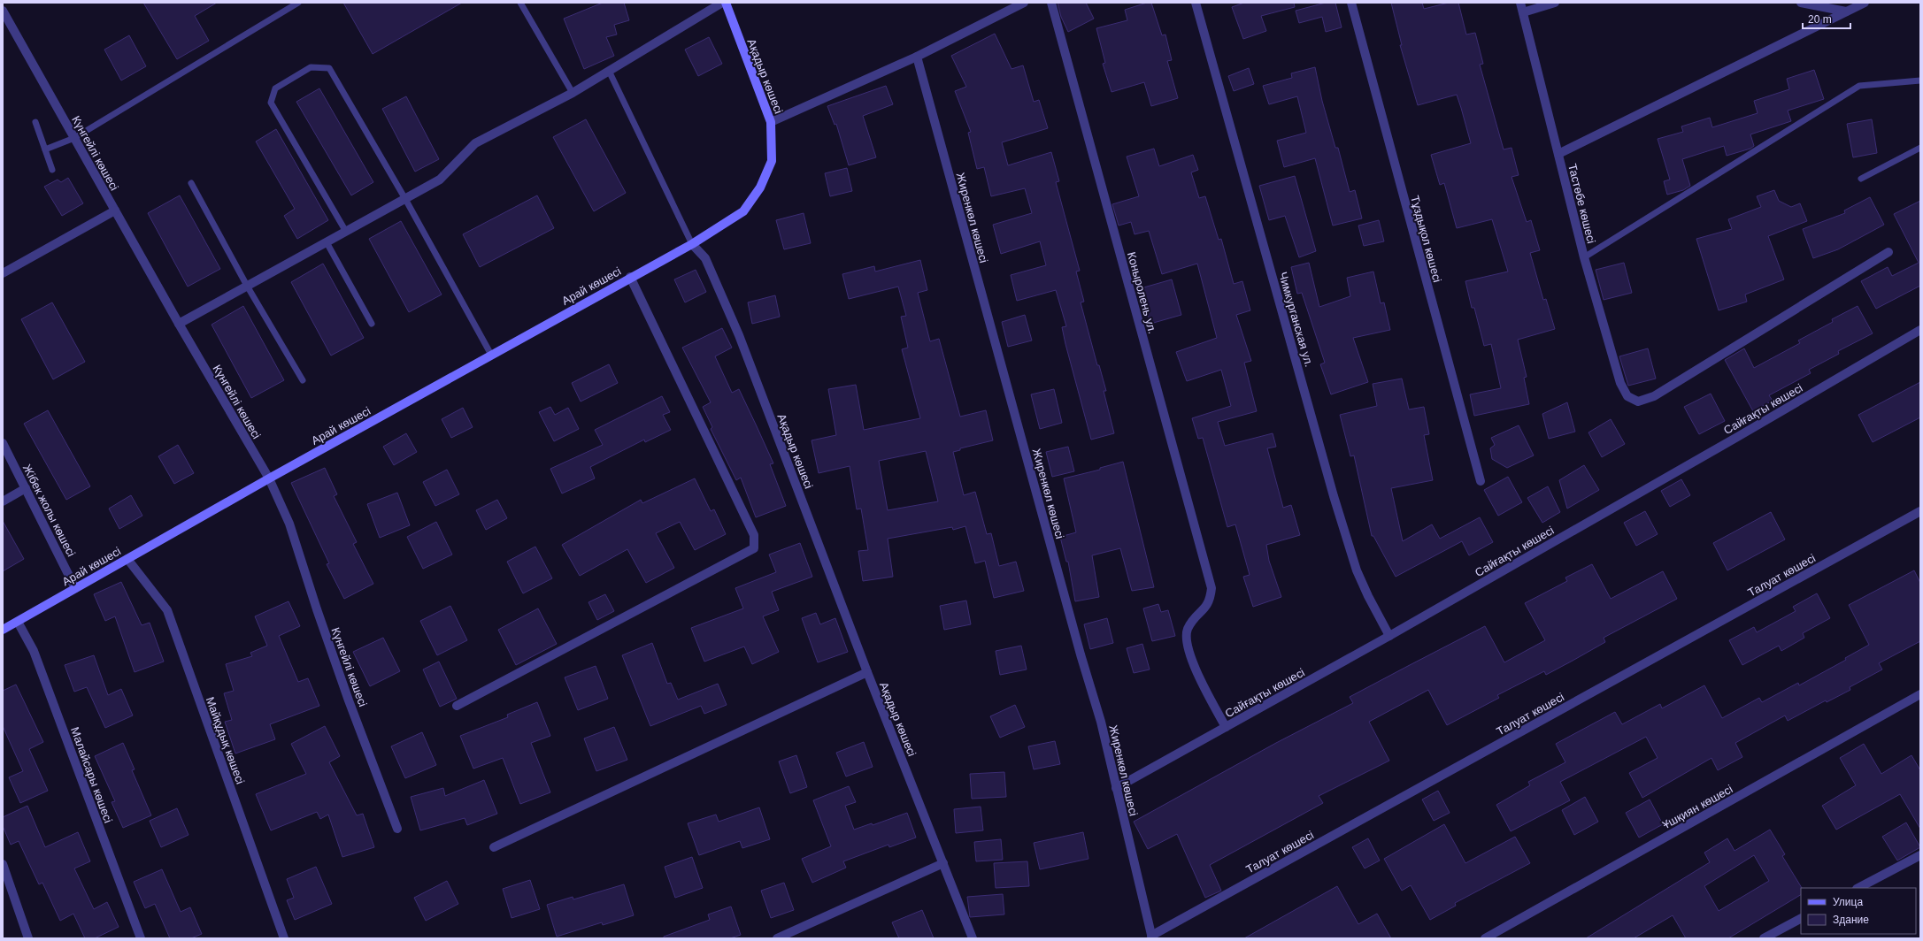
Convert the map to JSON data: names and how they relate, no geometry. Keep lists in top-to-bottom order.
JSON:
{
  "streets": {
    "street": [
      "Ақадыр көшесі",
      "Күнгейлі көшесі",
      "Тастөбе көшесі",
      "Жиренкөл көшесі",
      "Тұздықол көшесі",
      "Арай көшесі",
      "Коныролень ул.",
      "Чимкурганская ул.",
      "Сайғақты көшесі",
      "Жібек жолы көшесі",
      "Талуат көшесі",
      "Майқұдық көшесі",
      "Малайсары көшесі",
      "Ұшқиян көшесі"
    ]
  },
  "crossings": [
    ["Ақадыр көшесі", "Арай көшесі"],
    ["Күнгейлі көшесі", "Арай көшесі"],
    ["Жиренкөл көшесі", "Сайғақты көшесі"],
    ["Жиренкөл көшесі", "Талуат көшесі"],
    ["Арай көшесі", "Жібек жолы көшесі"],
    ["Арай көшесі", "Майқұдық көшесі"],
    ["Арай көшесі", "Малайсары көшесі"],
    ["Коныролень ул.", "Сайғақты көшесі"],
    ["Чимкурганская ул.", "Сайғақты көшесі"]
  ],
  "legend": ["Улица", "Здание"],
  "scale_bar": "20 m"
}
